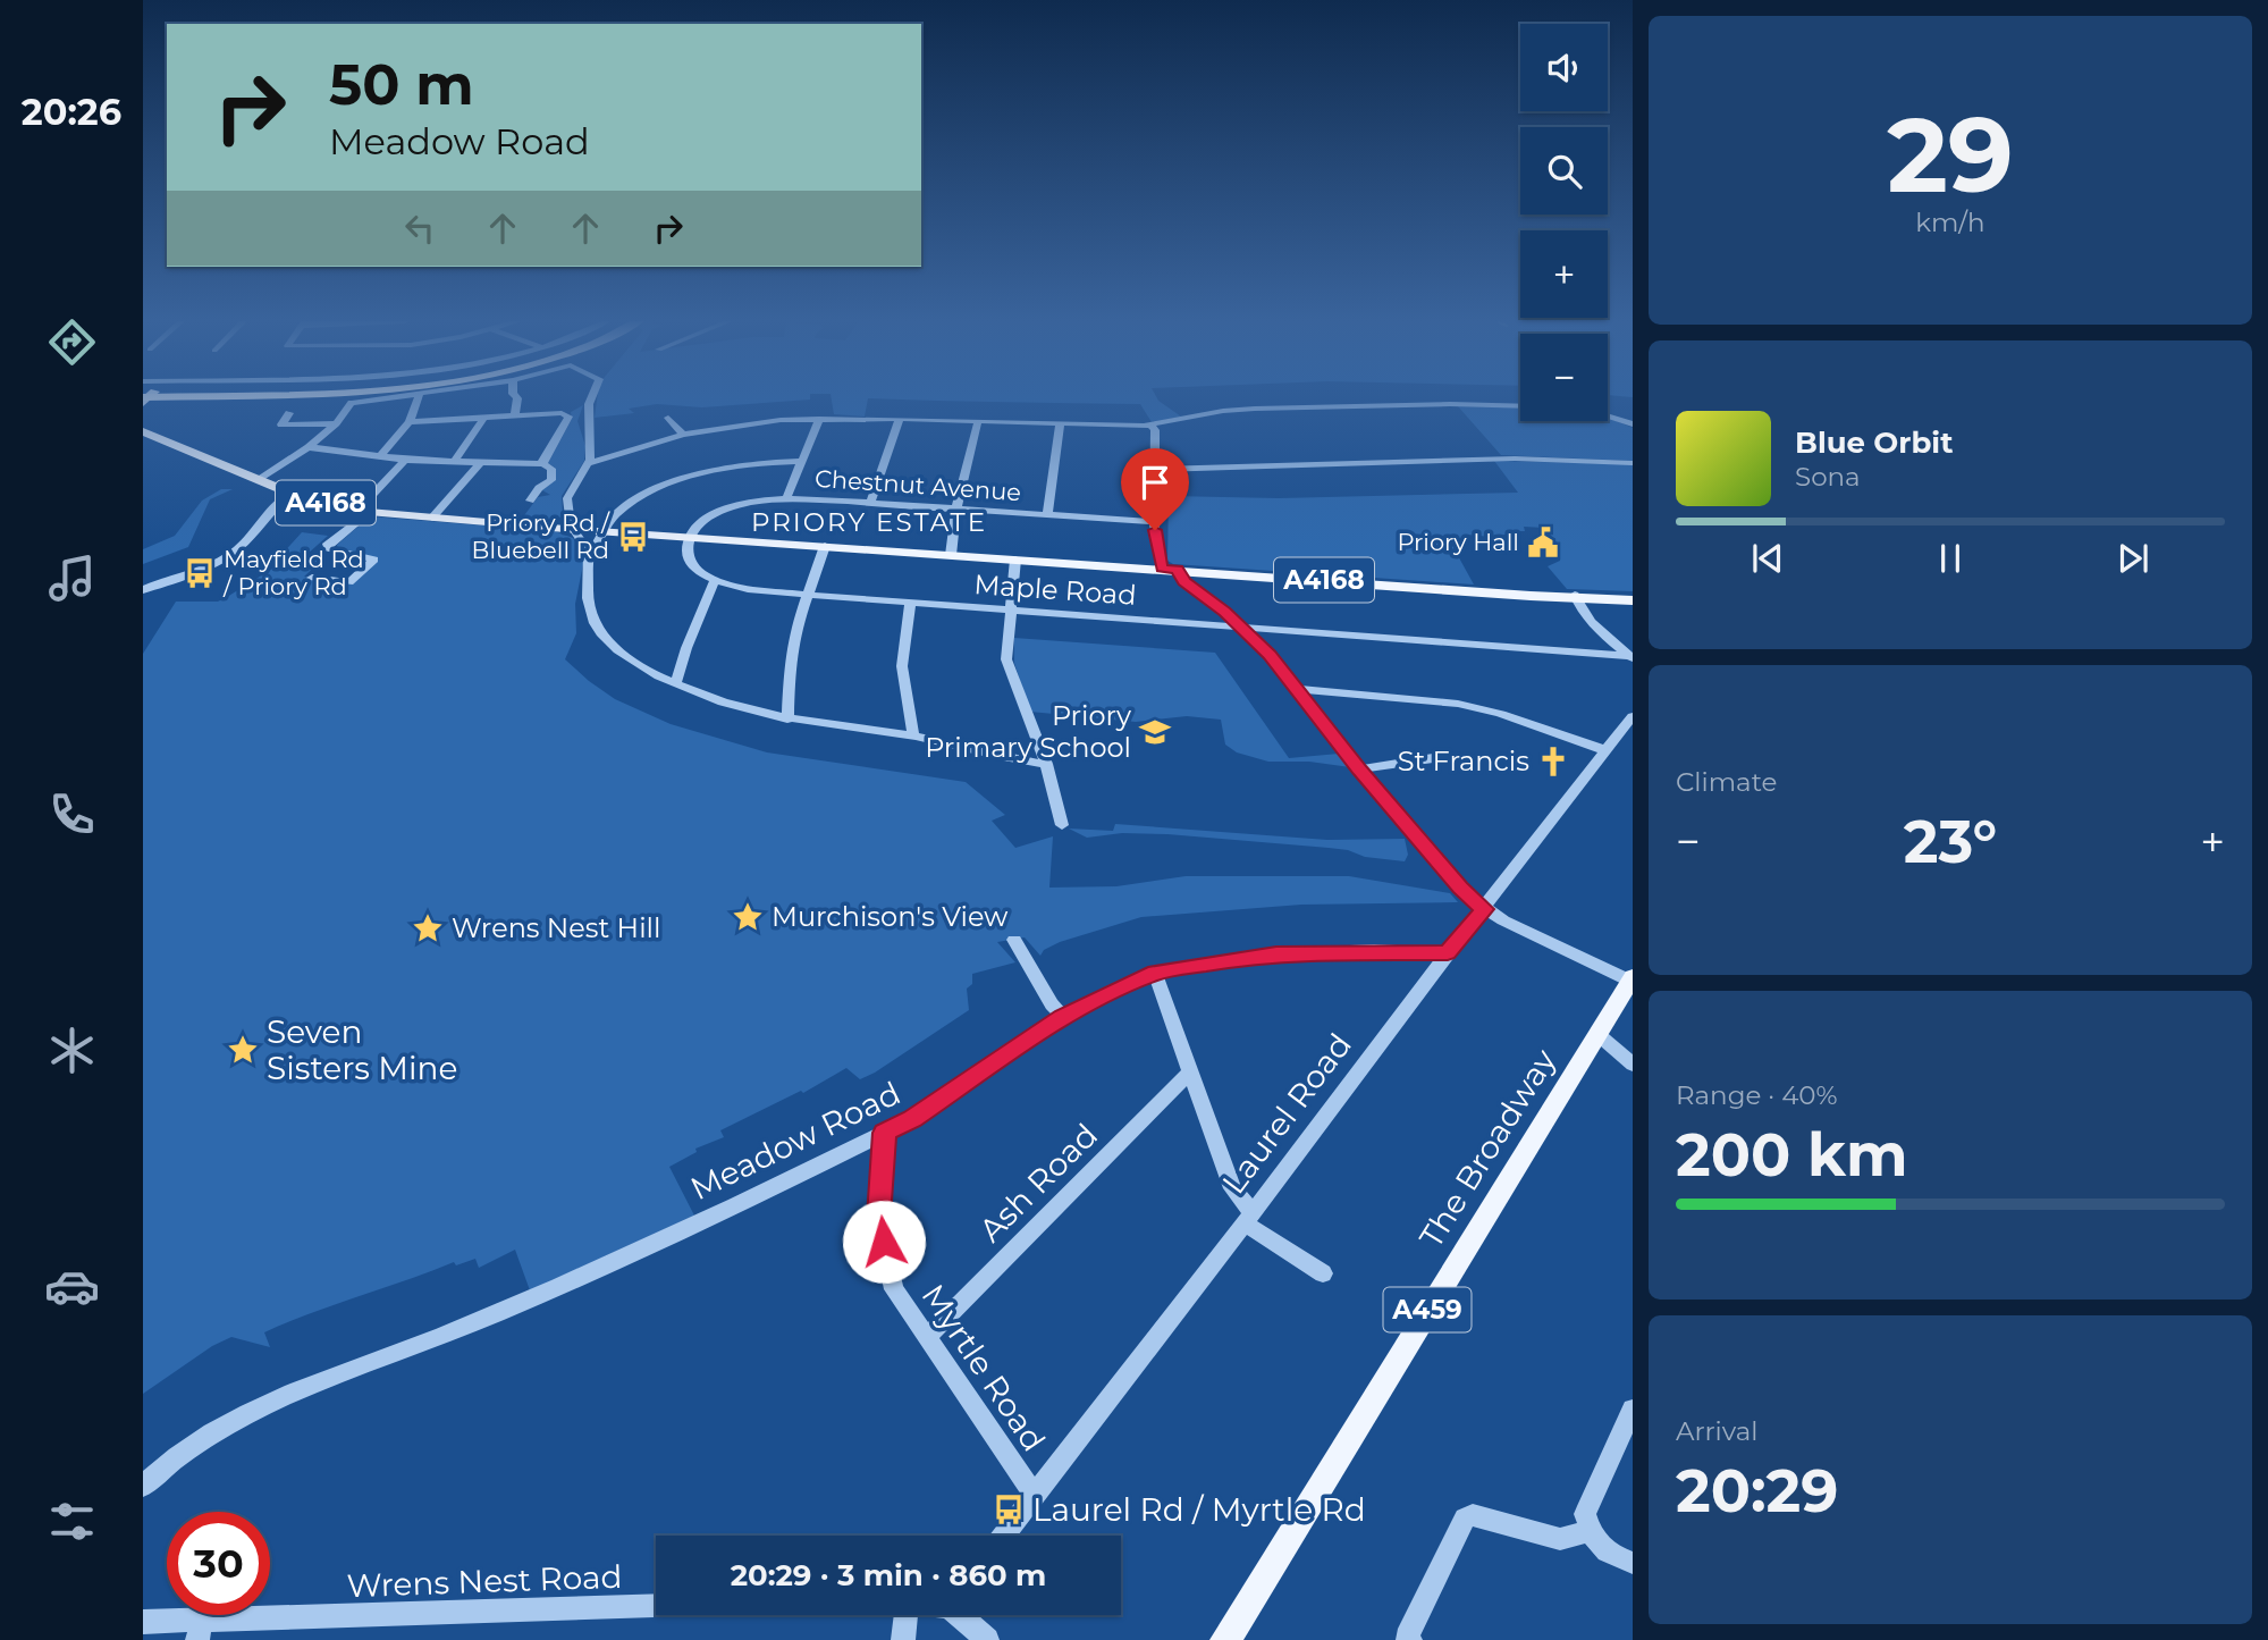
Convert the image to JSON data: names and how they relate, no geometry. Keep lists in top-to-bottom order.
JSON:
{
  "streets": {
    "main road": ["A4168", "The Broadway", "A459"],
    "street": [
      "Chestnut Avenue",
      "Maple Road",
      "Laurel Road",
      "Meadow Road",
      "Ash Road",
      "Myrtle Road",
      "Wrens Nest Road"
    ]
  },
  "crossings": [
    ["Chestnut Avenue", "A4168"],
    ["Laurel Road", "Meadow Road"],
    ["Laurel Road", "Myrtle Road"],
    ["Meadow Road", "Myrtle Road"],
    ["Ash Road", "Myrtle Road"]
  ],
  "districts": ["PRIORY ESTATE"],
  "places": {
    "bus stop": ["Priory Rd / Bluebell Rd", "Mayfield Rd / Priory Rd", "Laurel Rd / Myrtle Rd"],
    "public building": ["Priory Hall"],
    "school or university": ["Priory Primary School"],
    "church": ["St Francis"],
    "place": ["Murchison's View", "Wrens Nest Hill", "Seven Sisters Mine"]
  },
  "page": {
    "tabs": "20:26",
    "tile": [
      ["29", "km/h"],
      "Climate",
      ["Range · 40%", "200 km"],
      ["Arrival", "20:29"]
    ],
    "map_buttons": ["+", "−"],
    "turn": ["50 m", "Meadow Road"],
    "song": ["Blue Orbit", "Sona"],
    "heat": ["−", "23°", "+"],
    "limit": "30",
    "trip": "20:29 · 3 min · 860 m"
  }
}
